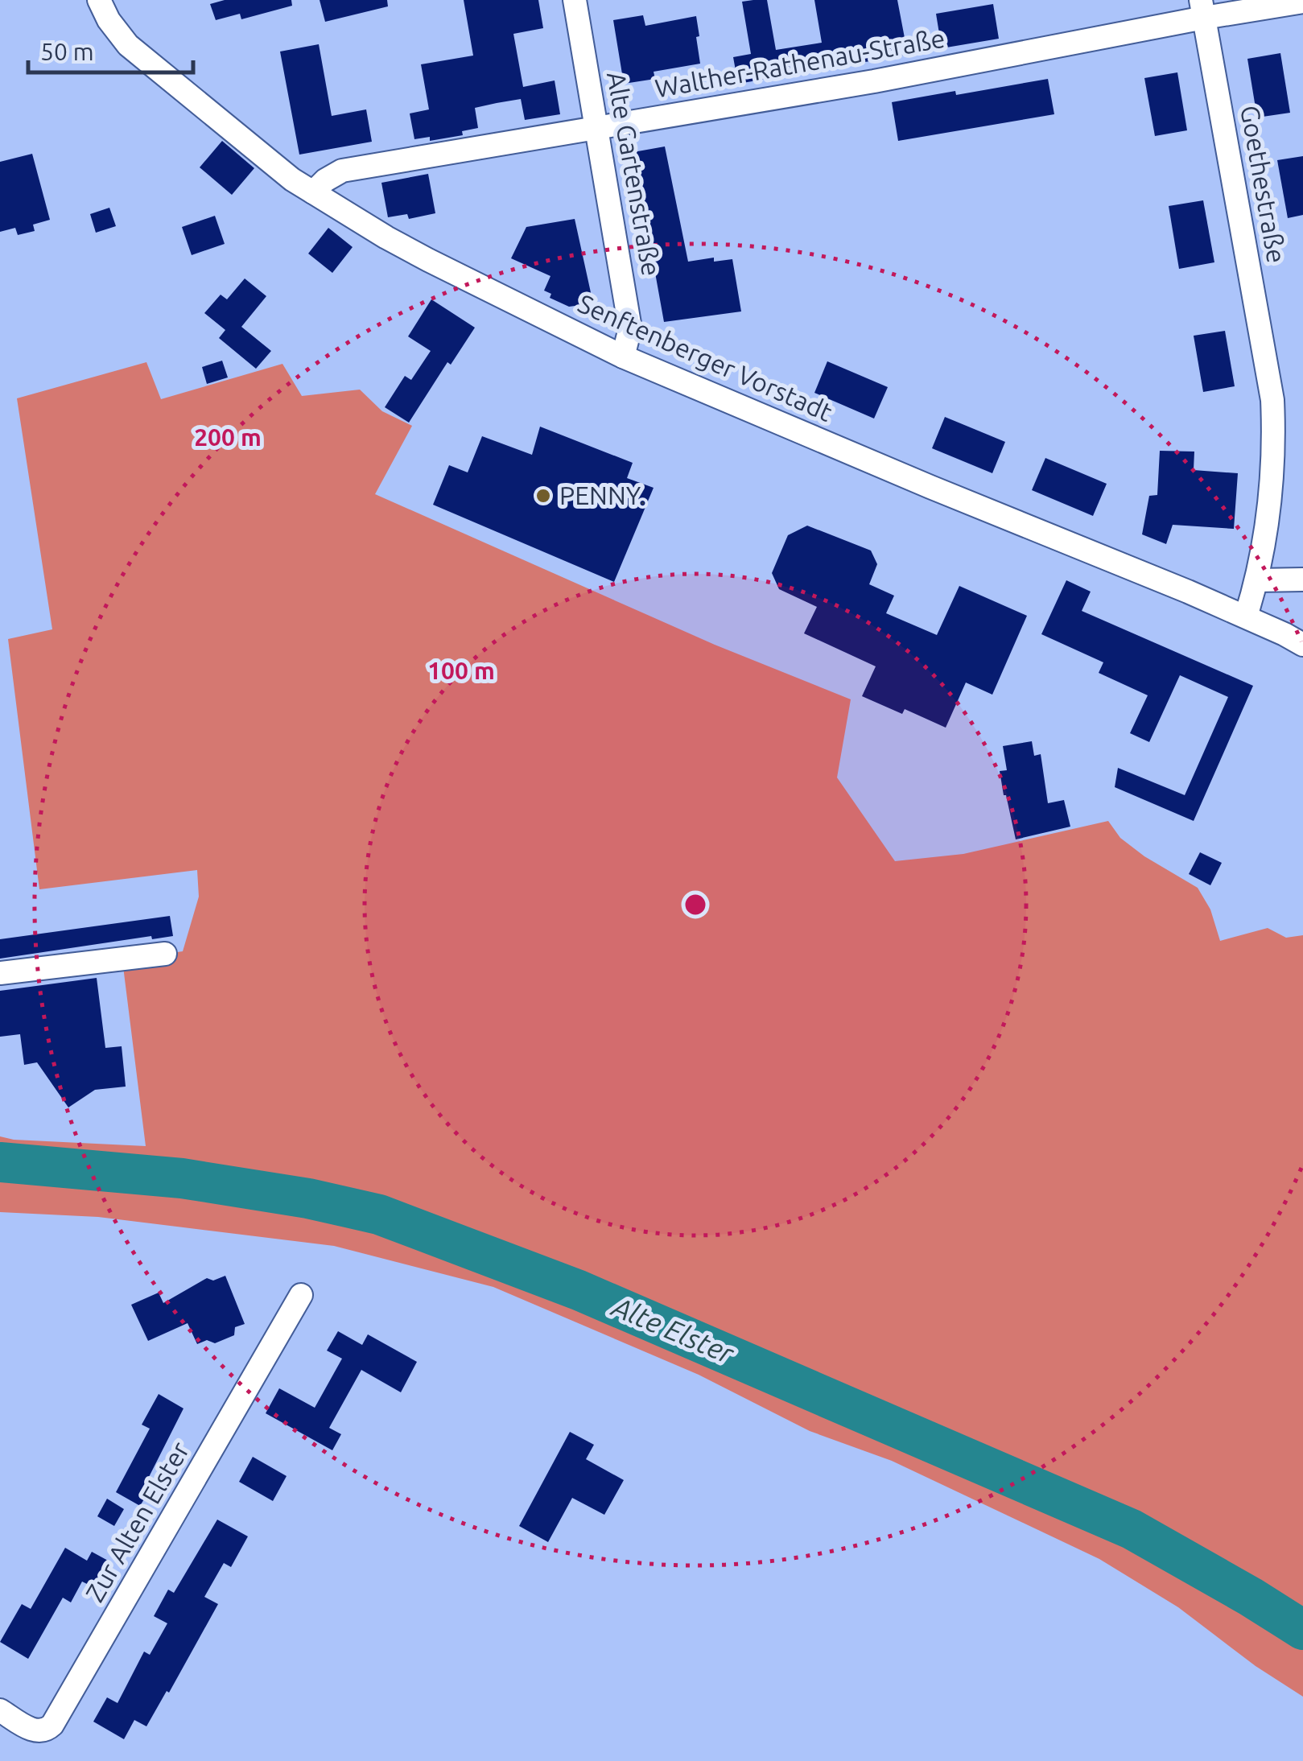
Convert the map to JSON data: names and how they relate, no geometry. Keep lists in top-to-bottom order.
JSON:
{
  "streets": {
    "street": [
      "Walther-Rathenau-Straße",
      "Alte Gartenstraße",
      "Goethestraße",
      "Senftenberger Vorstadt",
      "Zur Alten Elster"
    ]
  },
  "crossings": [
    ["Walther-Rathenau-Straße", "Alte Gartenstraße"],
    ["Walther-Rathenau-Straße", "Goethestraße"],
    ["Walther-Rathenau-Straße", "Senftenberger Vorstadt"],
    ["Alte Gartenstraße", "Senftenberger Vorstadt"],
    ["Goethestraße", "Senftenberger Vorstadt"]
  ],
  "water": ["Alte Elster"],
  "places": ["PENNY."],
  "scale_bar": "50 m",
  "rings": ["200 m", "100 m"]
}
